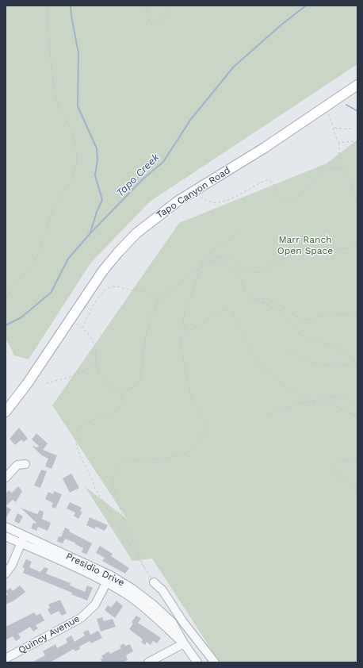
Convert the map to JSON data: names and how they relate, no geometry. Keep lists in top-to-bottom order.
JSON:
{
  "streets": {
    "main road": ["Tapo Canyon Road"],
    "street": ["Presidio Drive", "Quincy Avenue"]
  },
  "crossings": [
    ["Presidio Drive", "Quincy Avenue"]
  ],
  "water": ["Tapo Creek"],
  "parks": ["Marr Ranch Open Space"]
}
